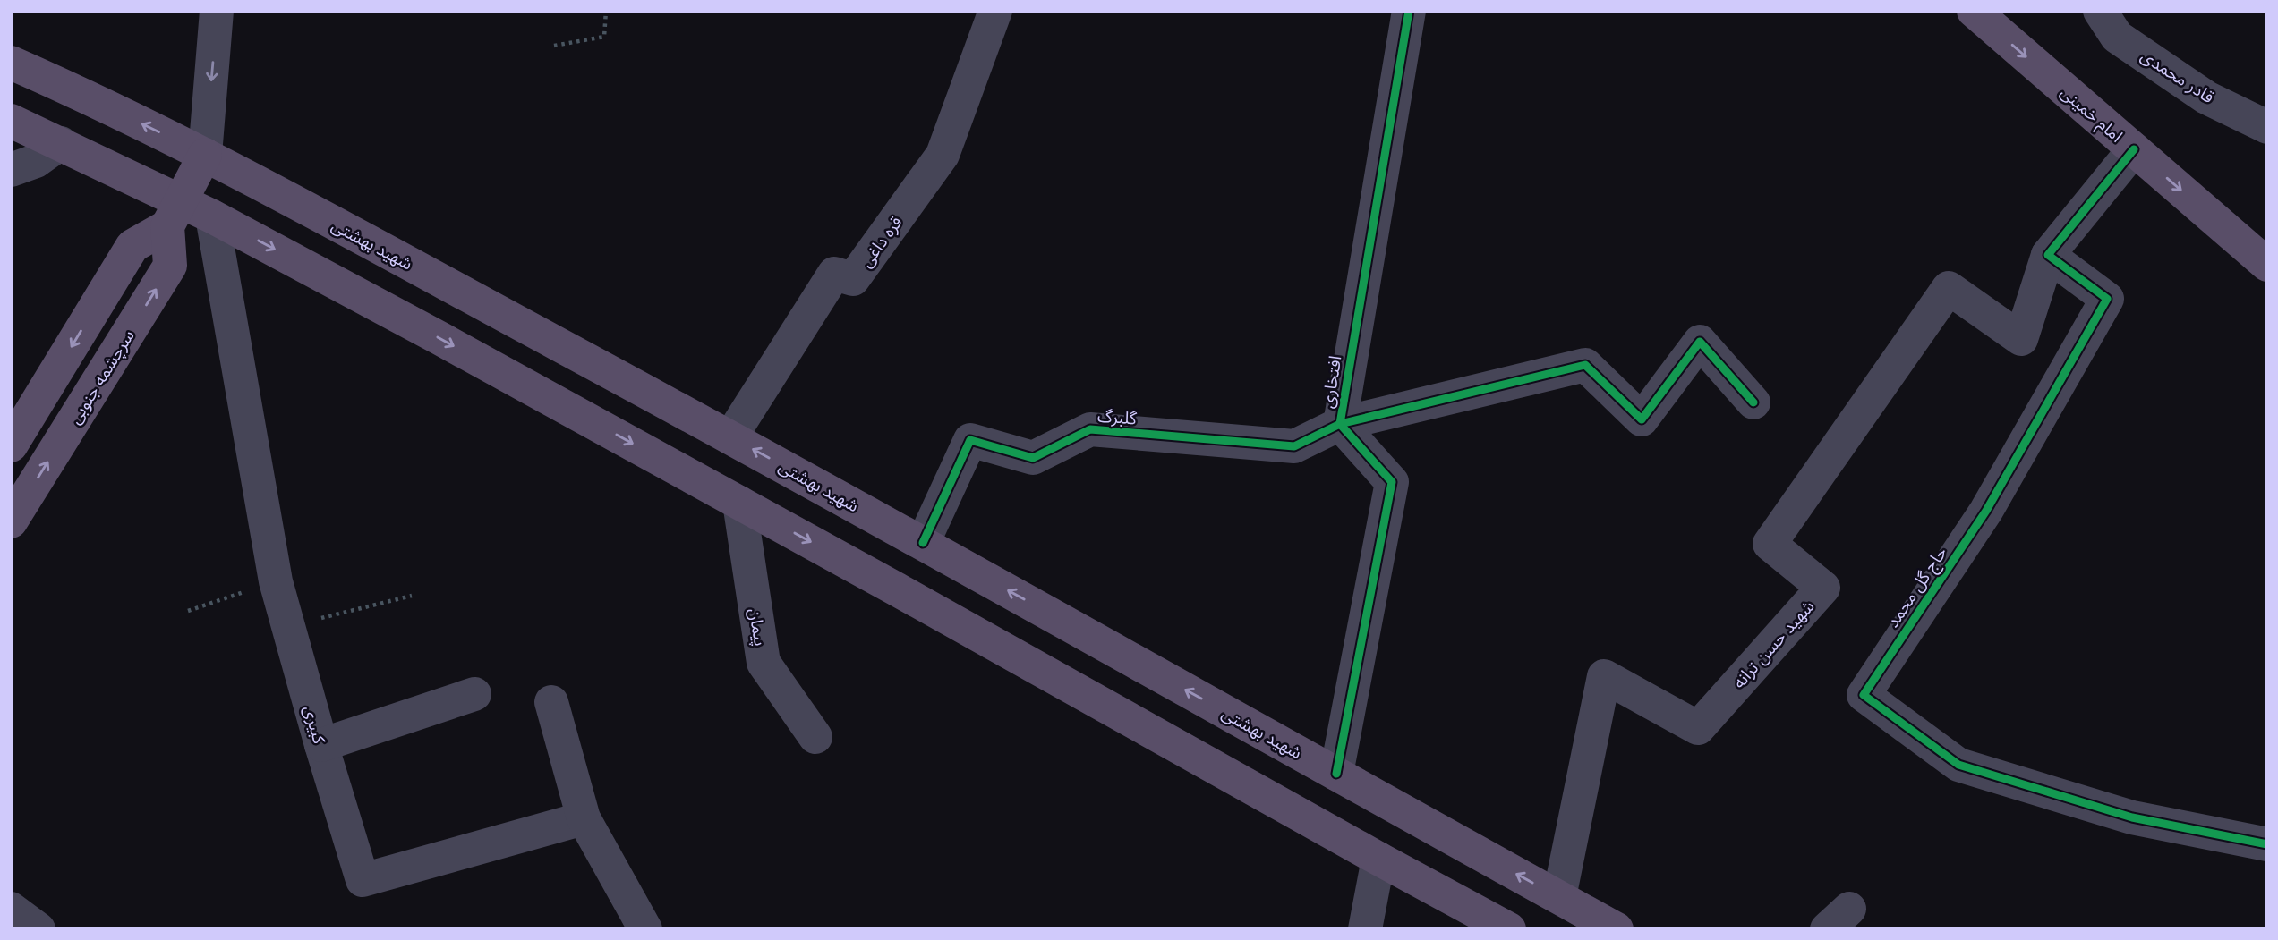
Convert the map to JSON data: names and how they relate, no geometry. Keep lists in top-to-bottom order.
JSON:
{
  "streets": {
    "main road": ["امام خمینی", "شهید بهشتی", "سرچشمه جنوبی"],
    "street": [
      "قادر محمدی",
      "قره داغی",
      "افتخاری",
      "گلبرگ",
      "حاج گل محمد",
      "پیمان",
      "شهید حسن ترانه",
      "کبیری"
    ]
  },
  "crossings": [
    ["قره داغی", "شهید بهشتی"],
    ["شهید بهشتی", "افتخاری"],
    ["شهید بهشتی", "گلبرگ"],
    ["شهید بهشتی", "شهید حسن ترانه"],
    ["افتخاری", "گلبرگ"],
    ["حاج گل محمد", "شهید حسن ترانه"]
  ],
  "one_way": ["امام خمینی"]
}
